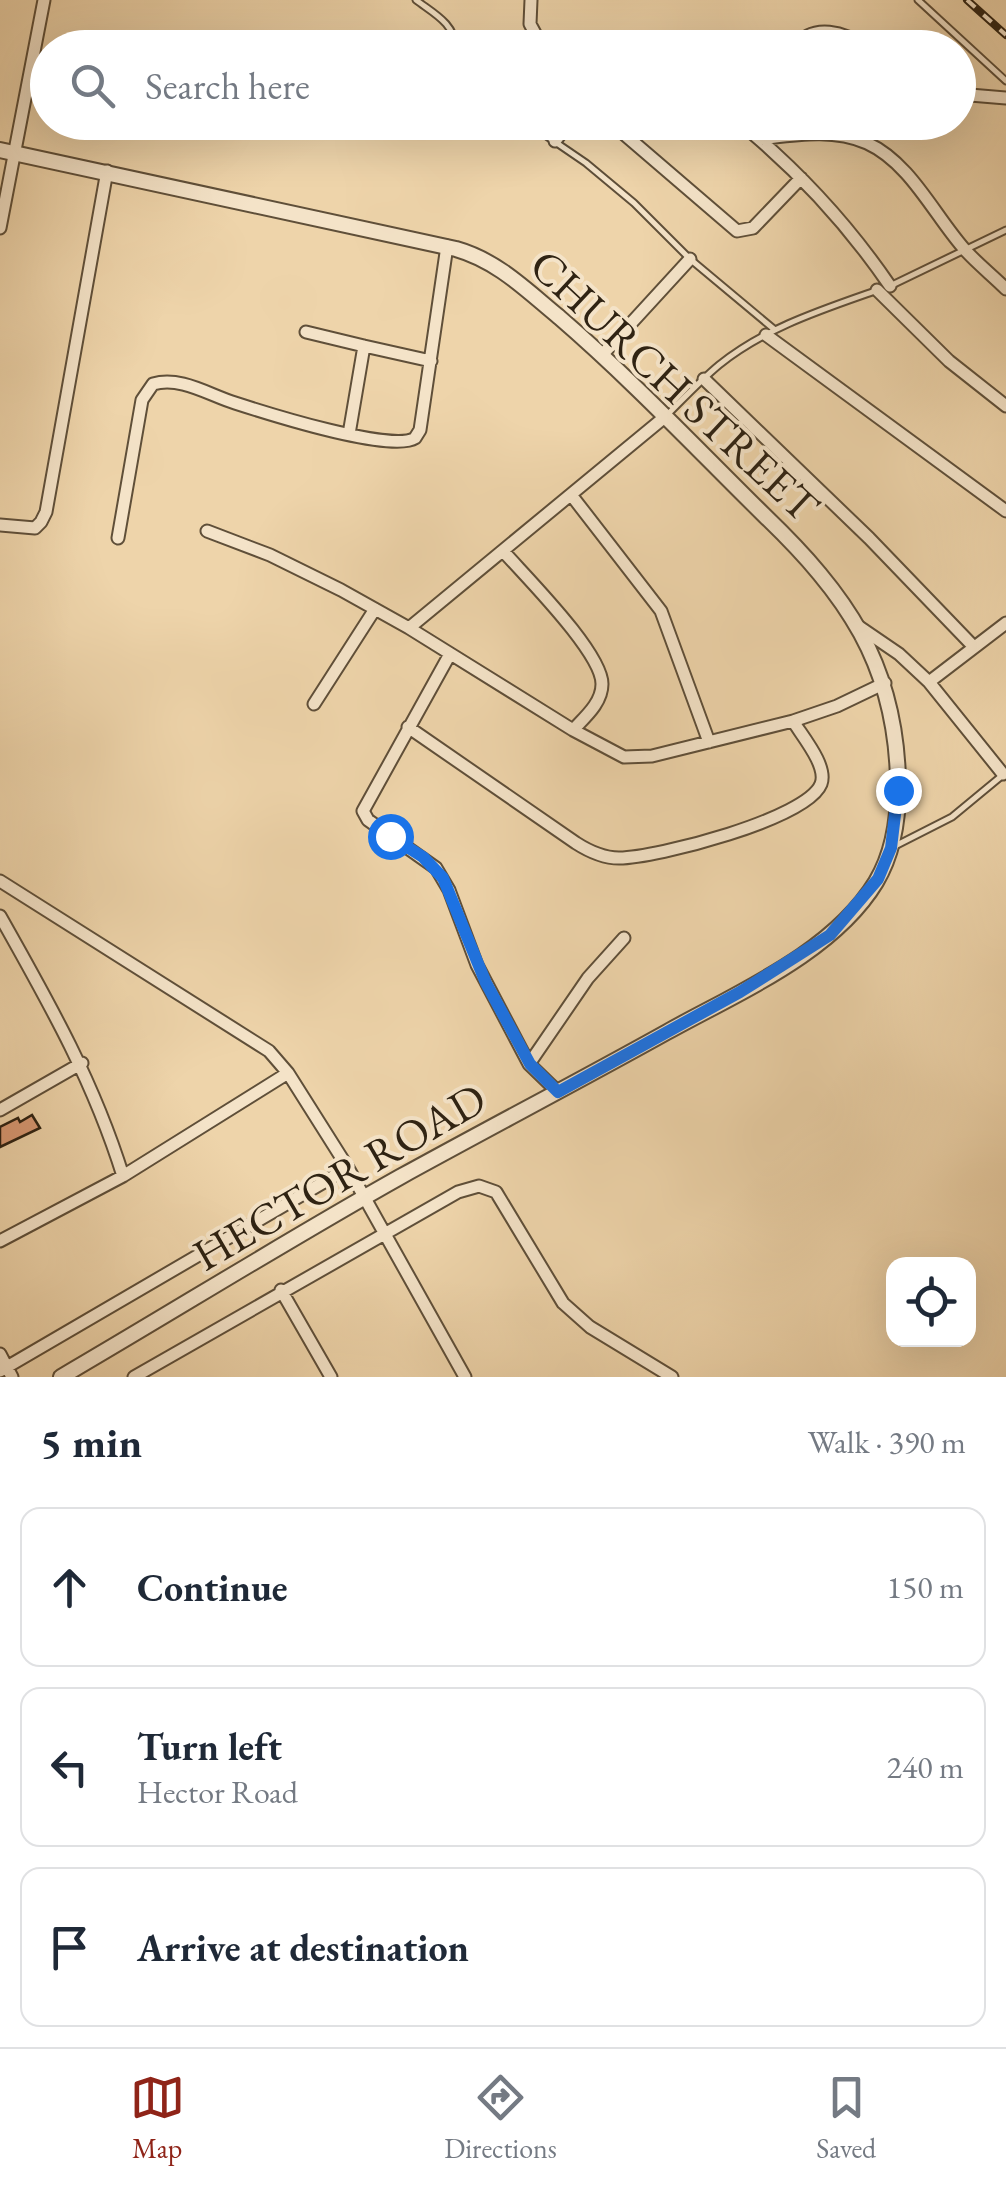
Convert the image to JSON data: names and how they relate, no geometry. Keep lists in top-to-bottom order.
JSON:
{
  "streets": {
    "street": ["CHURCH STREET", "HECTOR ROAD"]
  },
  "crossings": [
    ["CHURCH STREET", "HECTOR ROAD"]
  ],
  "page": {
    "search": "Search here",
    "heading": ["5 min", "Walk · 390 m"],
    "list": [
      ["Continue", "150 m"],
      ["Turn left", "Hector Road", "240 m"],
      "Arrive at destination"
    ],
    "nav": ["Map", "Directions", "Saved"]
  }
}
